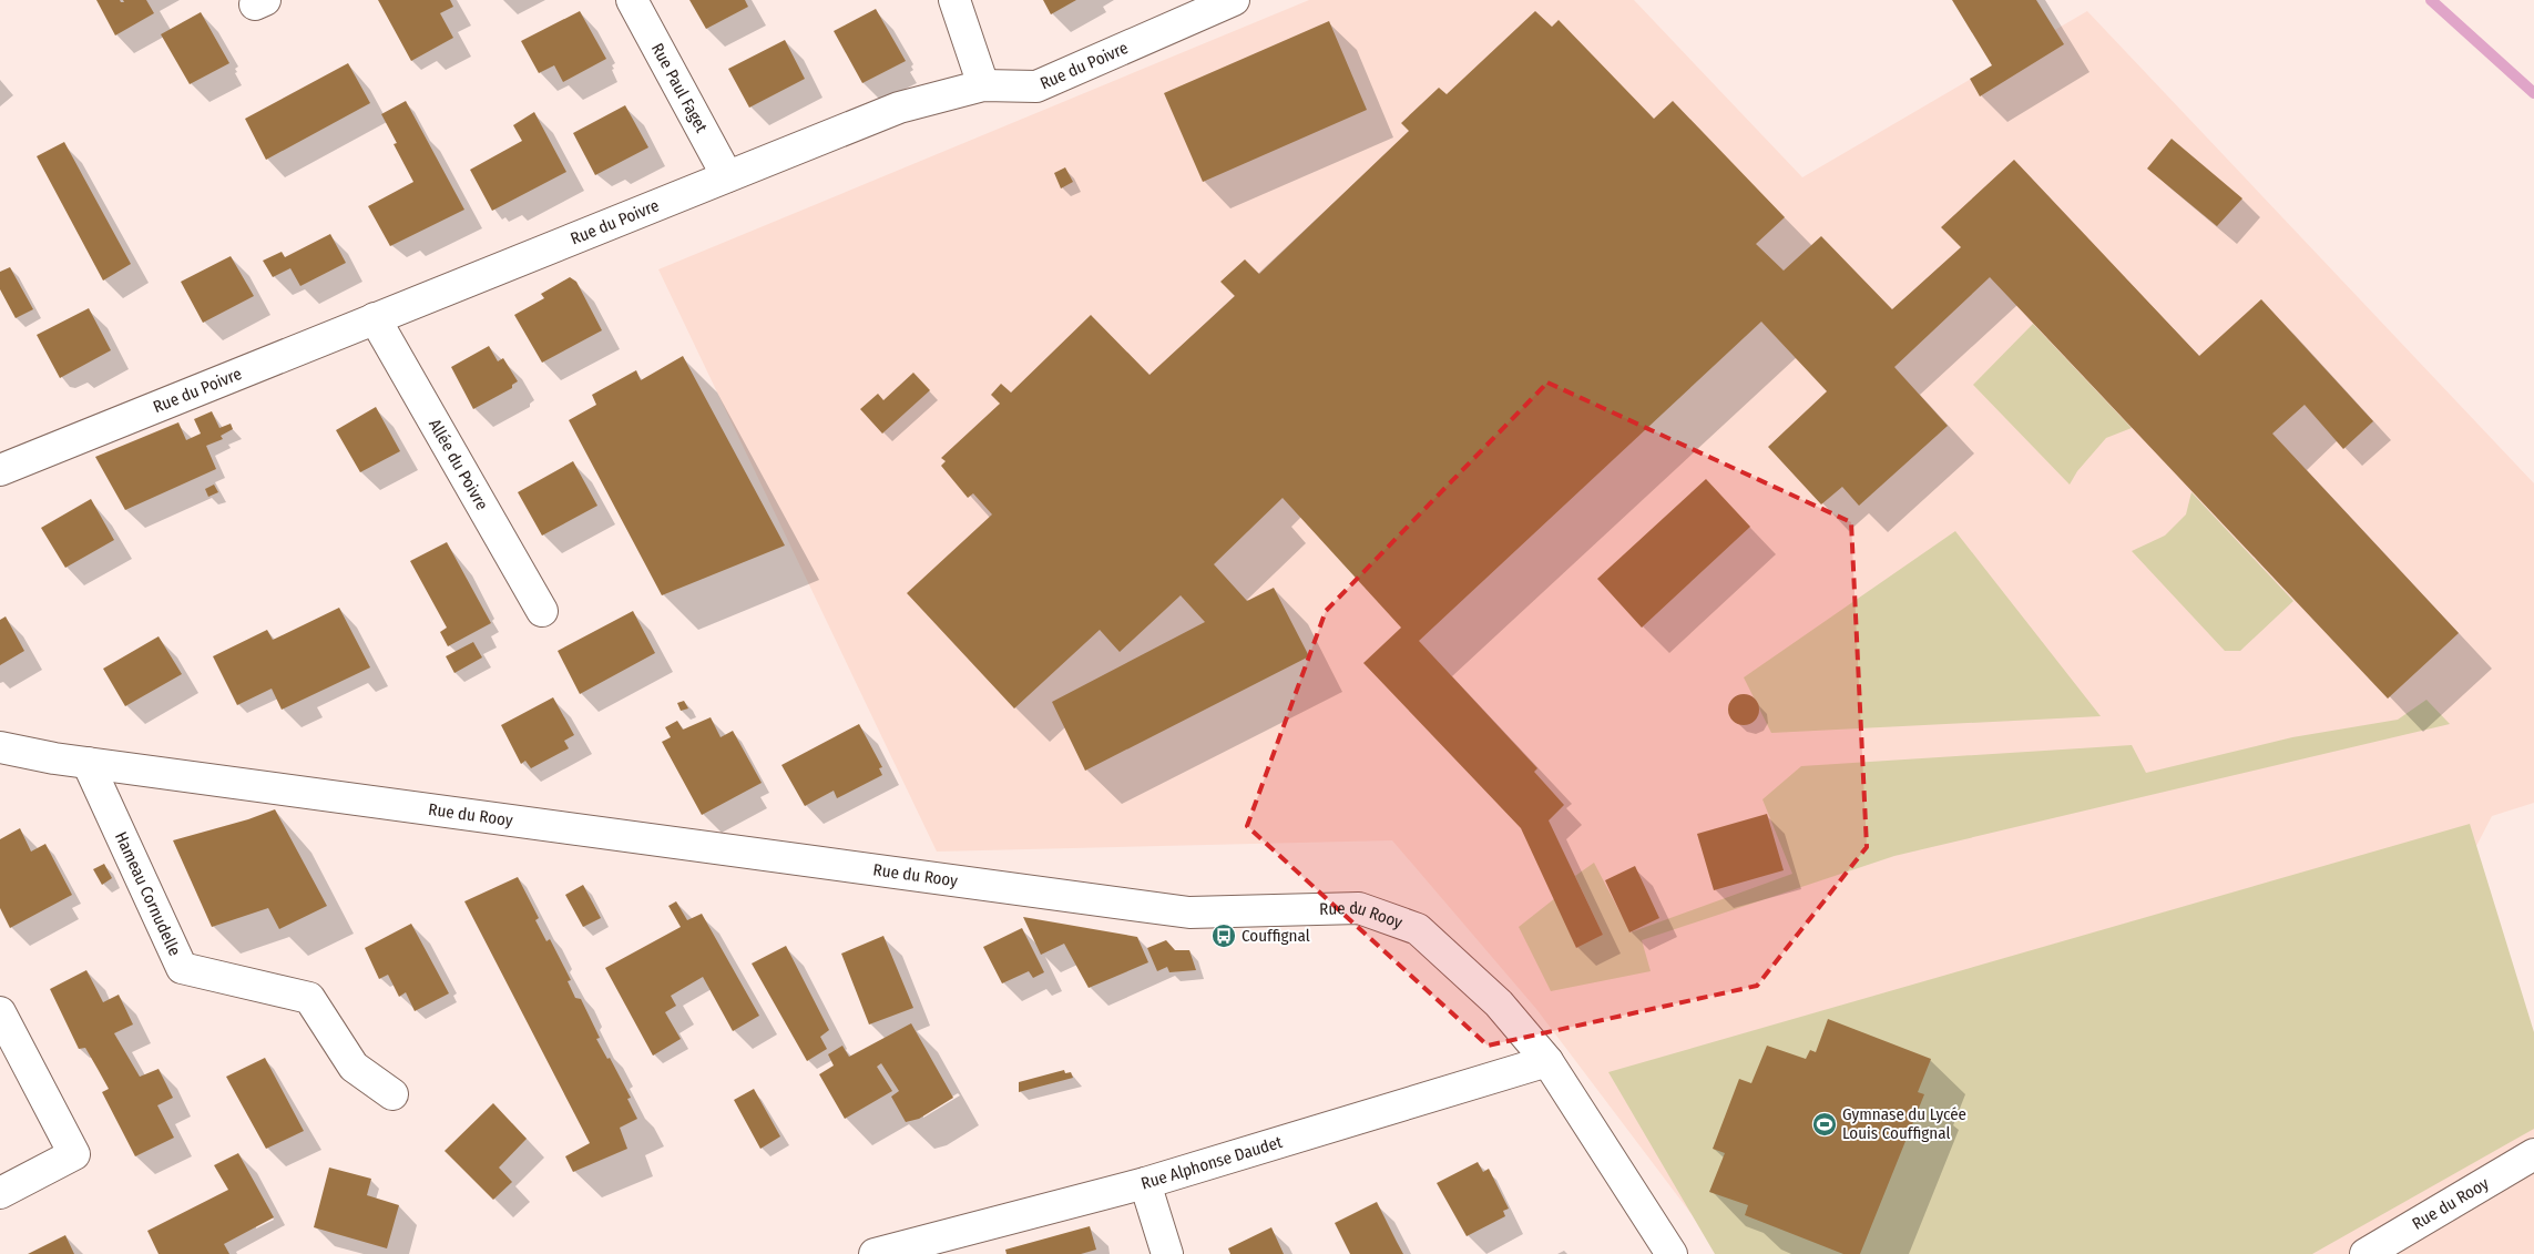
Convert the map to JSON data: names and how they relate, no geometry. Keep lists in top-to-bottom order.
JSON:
{
  "streets": {
    "street": [
      "Rue du Poivre",
      "Rue Paul Faget",
      "Allée du Poivre",
      "Rue du Rooy",
      "Hameau Cornudelle",
      "Rue Alphonse Daudet"
    ]
  },
  "crossings": [
    ["Rue du Poivre", "Rue Paul Faget"],
    ["Rue du Poivre", "Allée du Poivre"],
    ["Rue du Rooy", "Hameau Cornudelle"],
    ["Rue du Rooy", "Rue Alphonse Daudet"]
  ],
  "places": {
    "bus stop": ["Couffignal"],
    "sports": ["Gymnase du Lycée Louis Couffignal"]
  }
}
